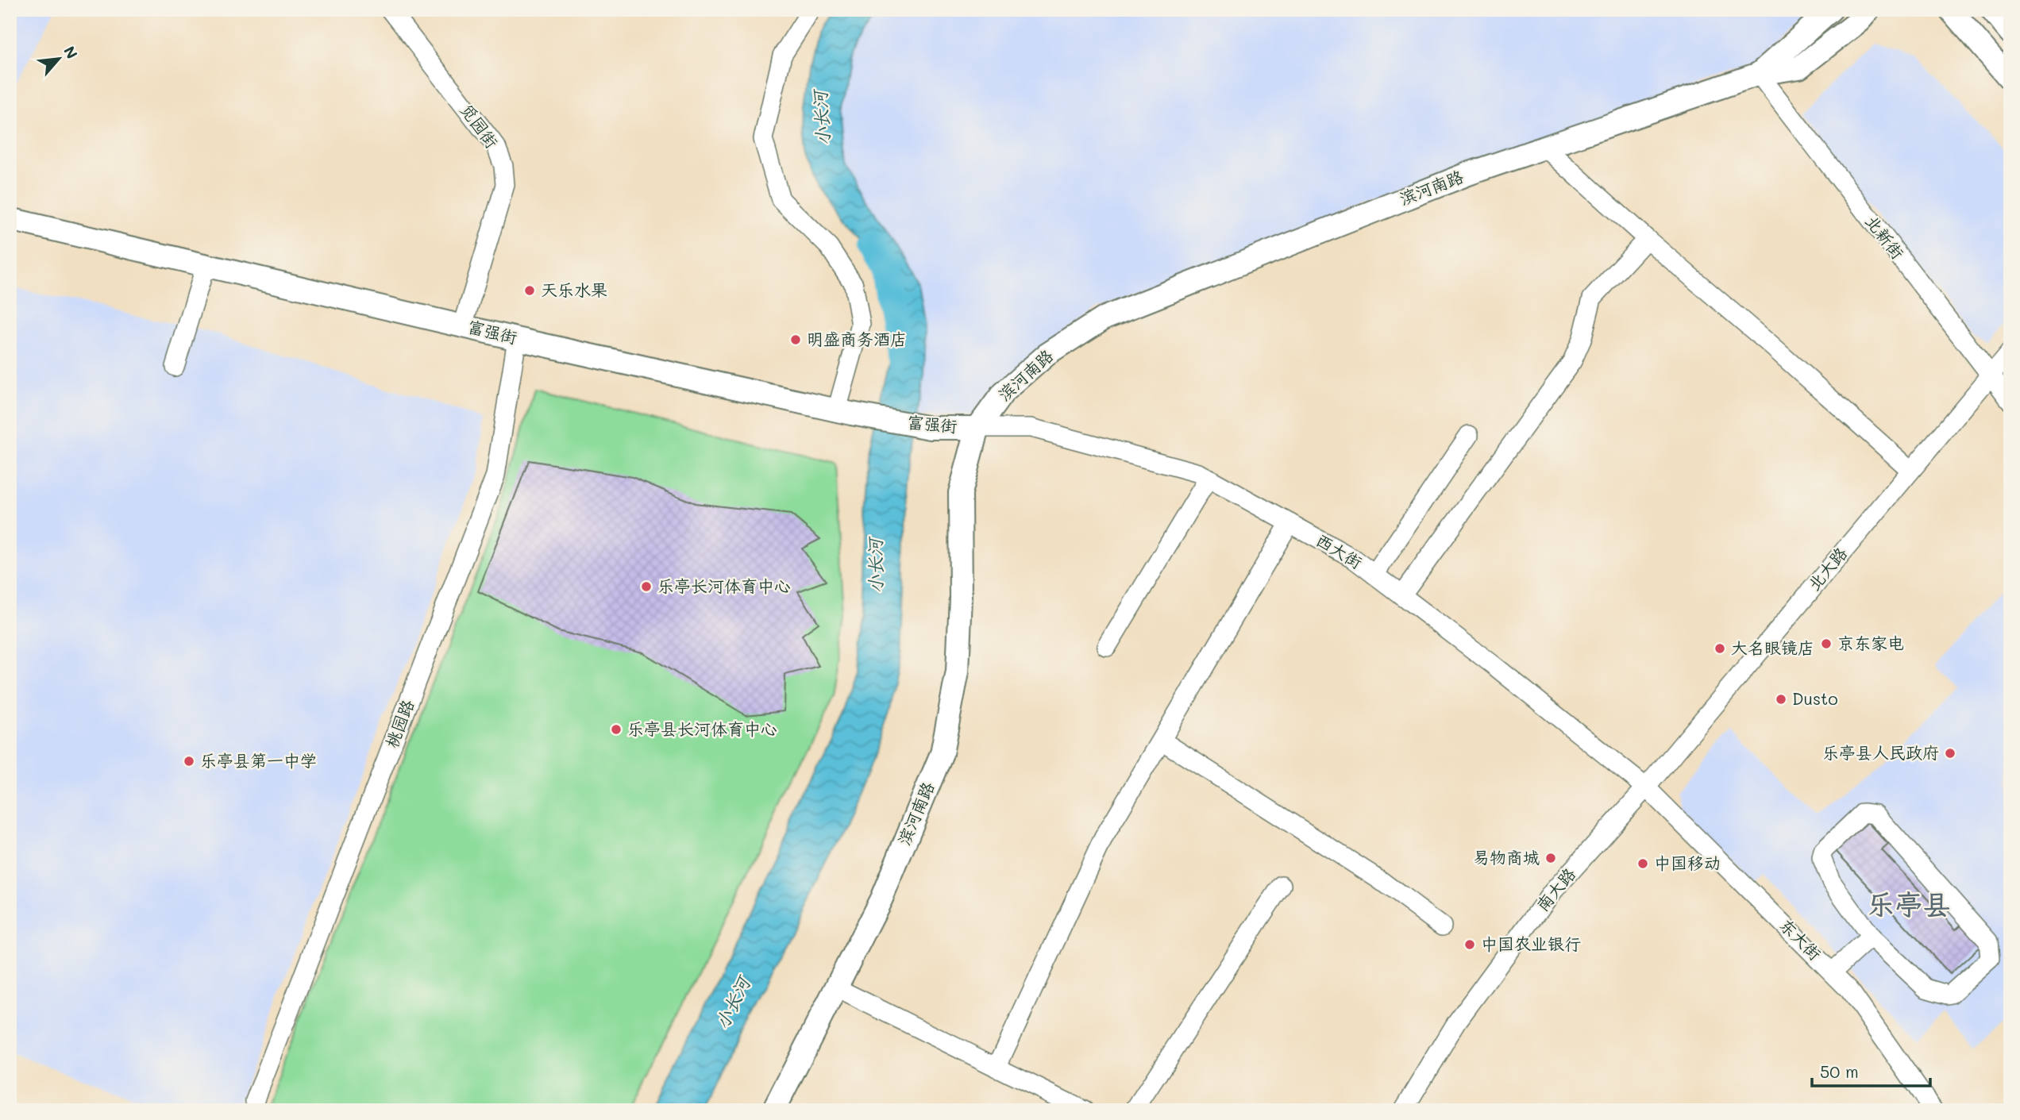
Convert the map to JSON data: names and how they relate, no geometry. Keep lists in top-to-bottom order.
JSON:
{
  "streets": {
    "main road": ["滨河南路", "富强街"],
    "street": [
      "觅园街",
      "北新街",
      "西大街",
      "北大路",
      "桃园路",
      "南大路",
      "东大街"
    ]
  },
  "crossings": [
    ["觅园街", "富强街"],
    ["滨河南路", "北新街"],
    ["滨河南路", "富强街"],
    ["滨河南路", "西大街"],
    ["北新街", "北大路"],
    ["富强街", "西大街"],
    ["富强街", "桃园路"],
    ["西大街", "北大路"],
    ["西大街", "南大路"],
    ["西大街", "东大街"],
    ["北大路", "南大路"],
    ["北大路", "东大街"],
    ["南大路", "东大街"]
  ],
  "districts": ["乐亭县"],
  "water": ["小长河"],
  "places": [
    "天乐水果",
    "明盛商务酒店",
    "乐亭长河体育中心",
    "京东家电",
    "大名眼镜店",
    "Dusto",
    "乐亭县长河体育中心",
    "乐亭县人民政府",
    "乐亭县第一中学",
    "易物商城",
    "中国移动",
    "中国农业银行"
  ],
  "scale_bar": "50 m",
  "north": "top right"
}
